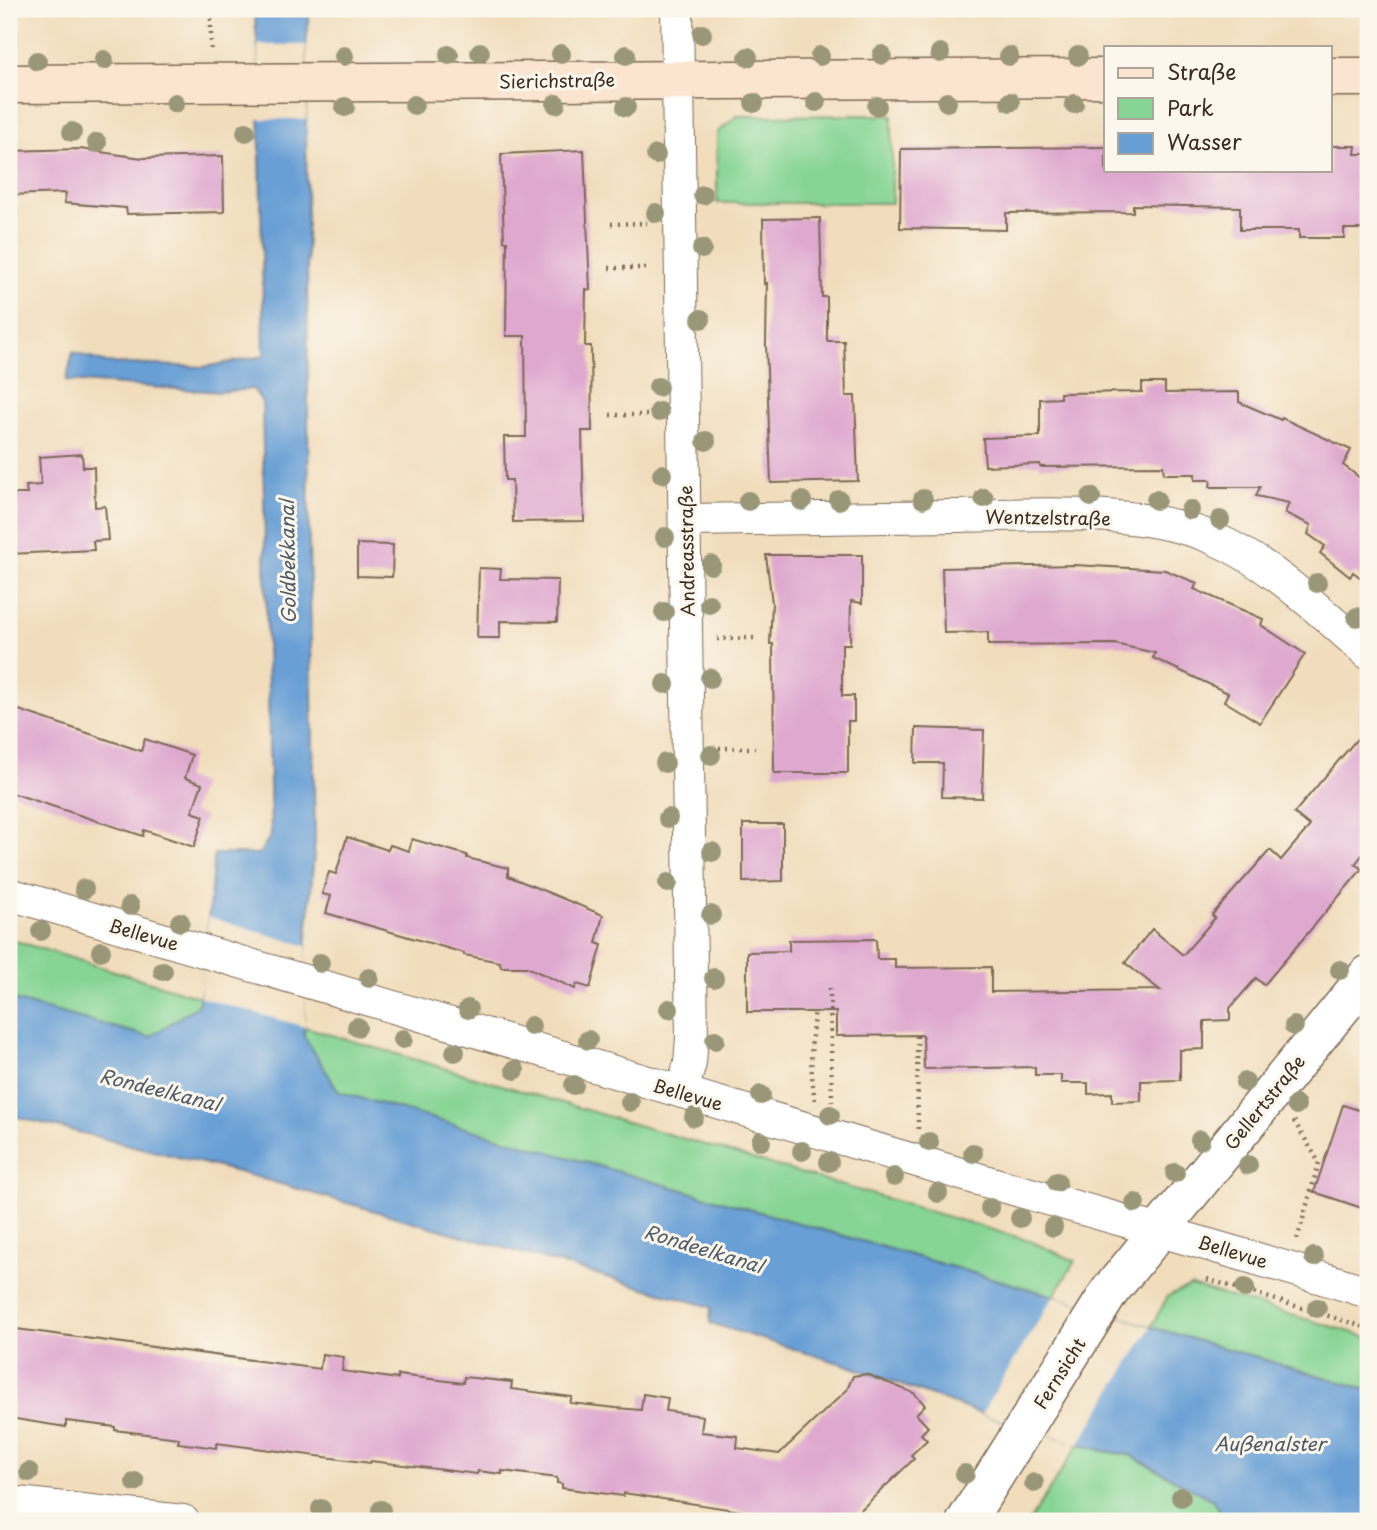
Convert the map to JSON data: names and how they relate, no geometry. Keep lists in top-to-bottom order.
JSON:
{
  "streets": {
    "main road": ["Sierichstraße"],
    "street": [
      "Wentzelstraße",
      "Andreasstraße",
      "Bellevue",
      "Gellertstraße",
      "Fernsicht"
    ]
  },
  "crossings": [
    ["Sierichstraße", "Andreasstraße"],
    ["Wentzelstraße", "Andreasstraße"],
    ["Andreasstraße", "Bellevue"],
    ["Bellevue", "Gellertstraße"],
    ["Bellevue", "Fernsicht"],
    ["Gellertstraße", "Fernsicht"]
  ],
  "water": ["Goldbekkanal", "Rondeelkanal", "Außenalster"],
  "legend": ["Straße", "Park", "Wasser"]
}
